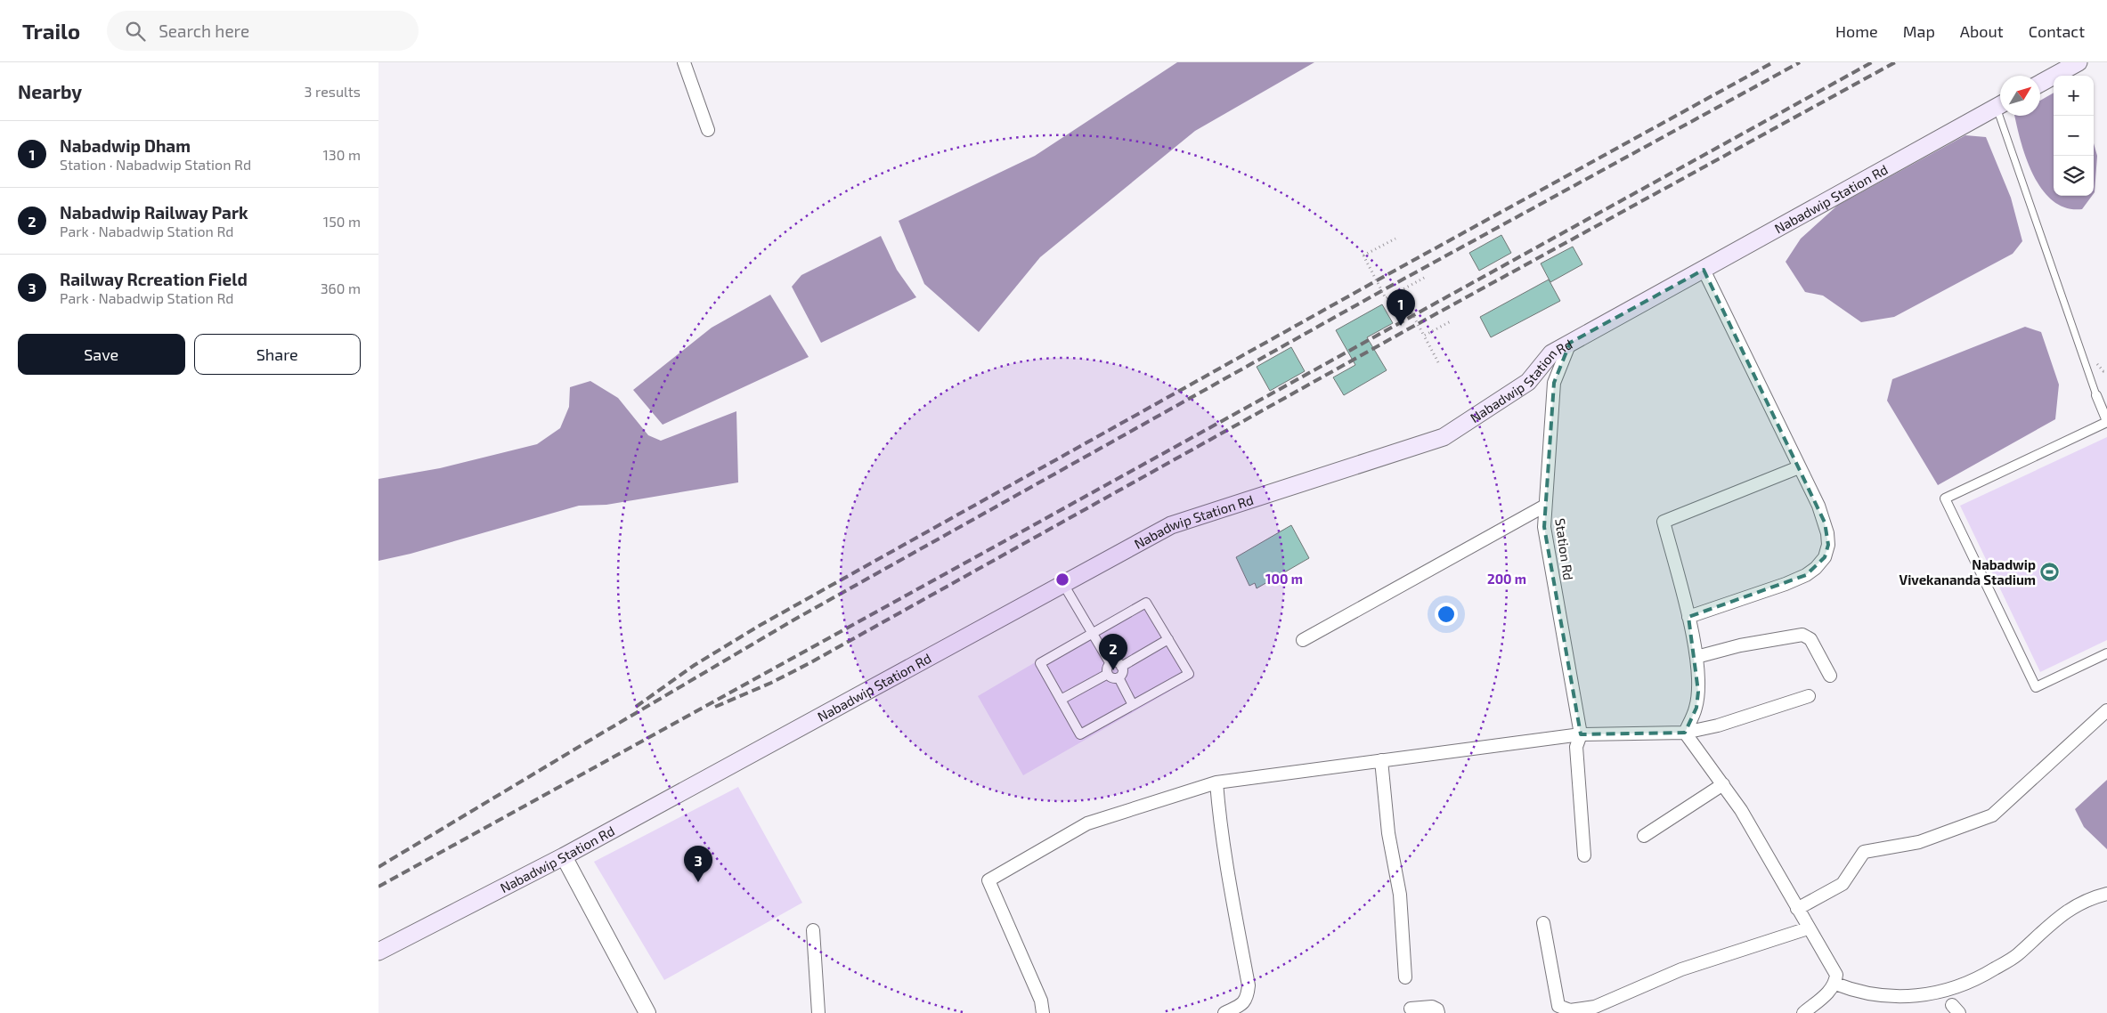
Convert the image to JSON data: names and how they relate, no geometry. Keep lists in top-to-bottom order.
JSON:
{
  "streets": {
    "main road": ["Nabadwip Station Rd"],
    "street": ["Station Rd"]
  },
  "crossings": [
    ["Nabadwip Station Rd", "Station Rd"]
  ],
  "places": {
    "sports": ["Nabadwip Vivekananda Stadium"]
  },
  "north": "top right",
  "page": {
    "header": "Trailo",
    "search": "Search here",
    "nav": [
      "Home",
      "Map",
      "About",
      "Contact"
    ],
    "heading": ["Nearby", "3 results"],
    "map_buttons": ["+", "−"],
    "list": [
      {
        "mark": "1",
        "name": "Nabadwip Dham",
        "note": "Station · Nabadwip Station Rd",
        "value": "130 m"
      },
      {
        "mark": "2",
        "name": "Nabadwip Railway Park",
        "note": "Park · Nabadwip Station Rd",
        "value": "150 m"
      },
      {
        "mark": "3",
        "name": "Railway Rcreation Field",
        "note": "Park · Nabadwip Station Rd",
        "value": "360 m"
      }
    ],
    "pins": ["1", "2", "3"],
    "buttons": ["Save", "Share"]
  },
  "rings": ["100 m", "200 m"]
}
